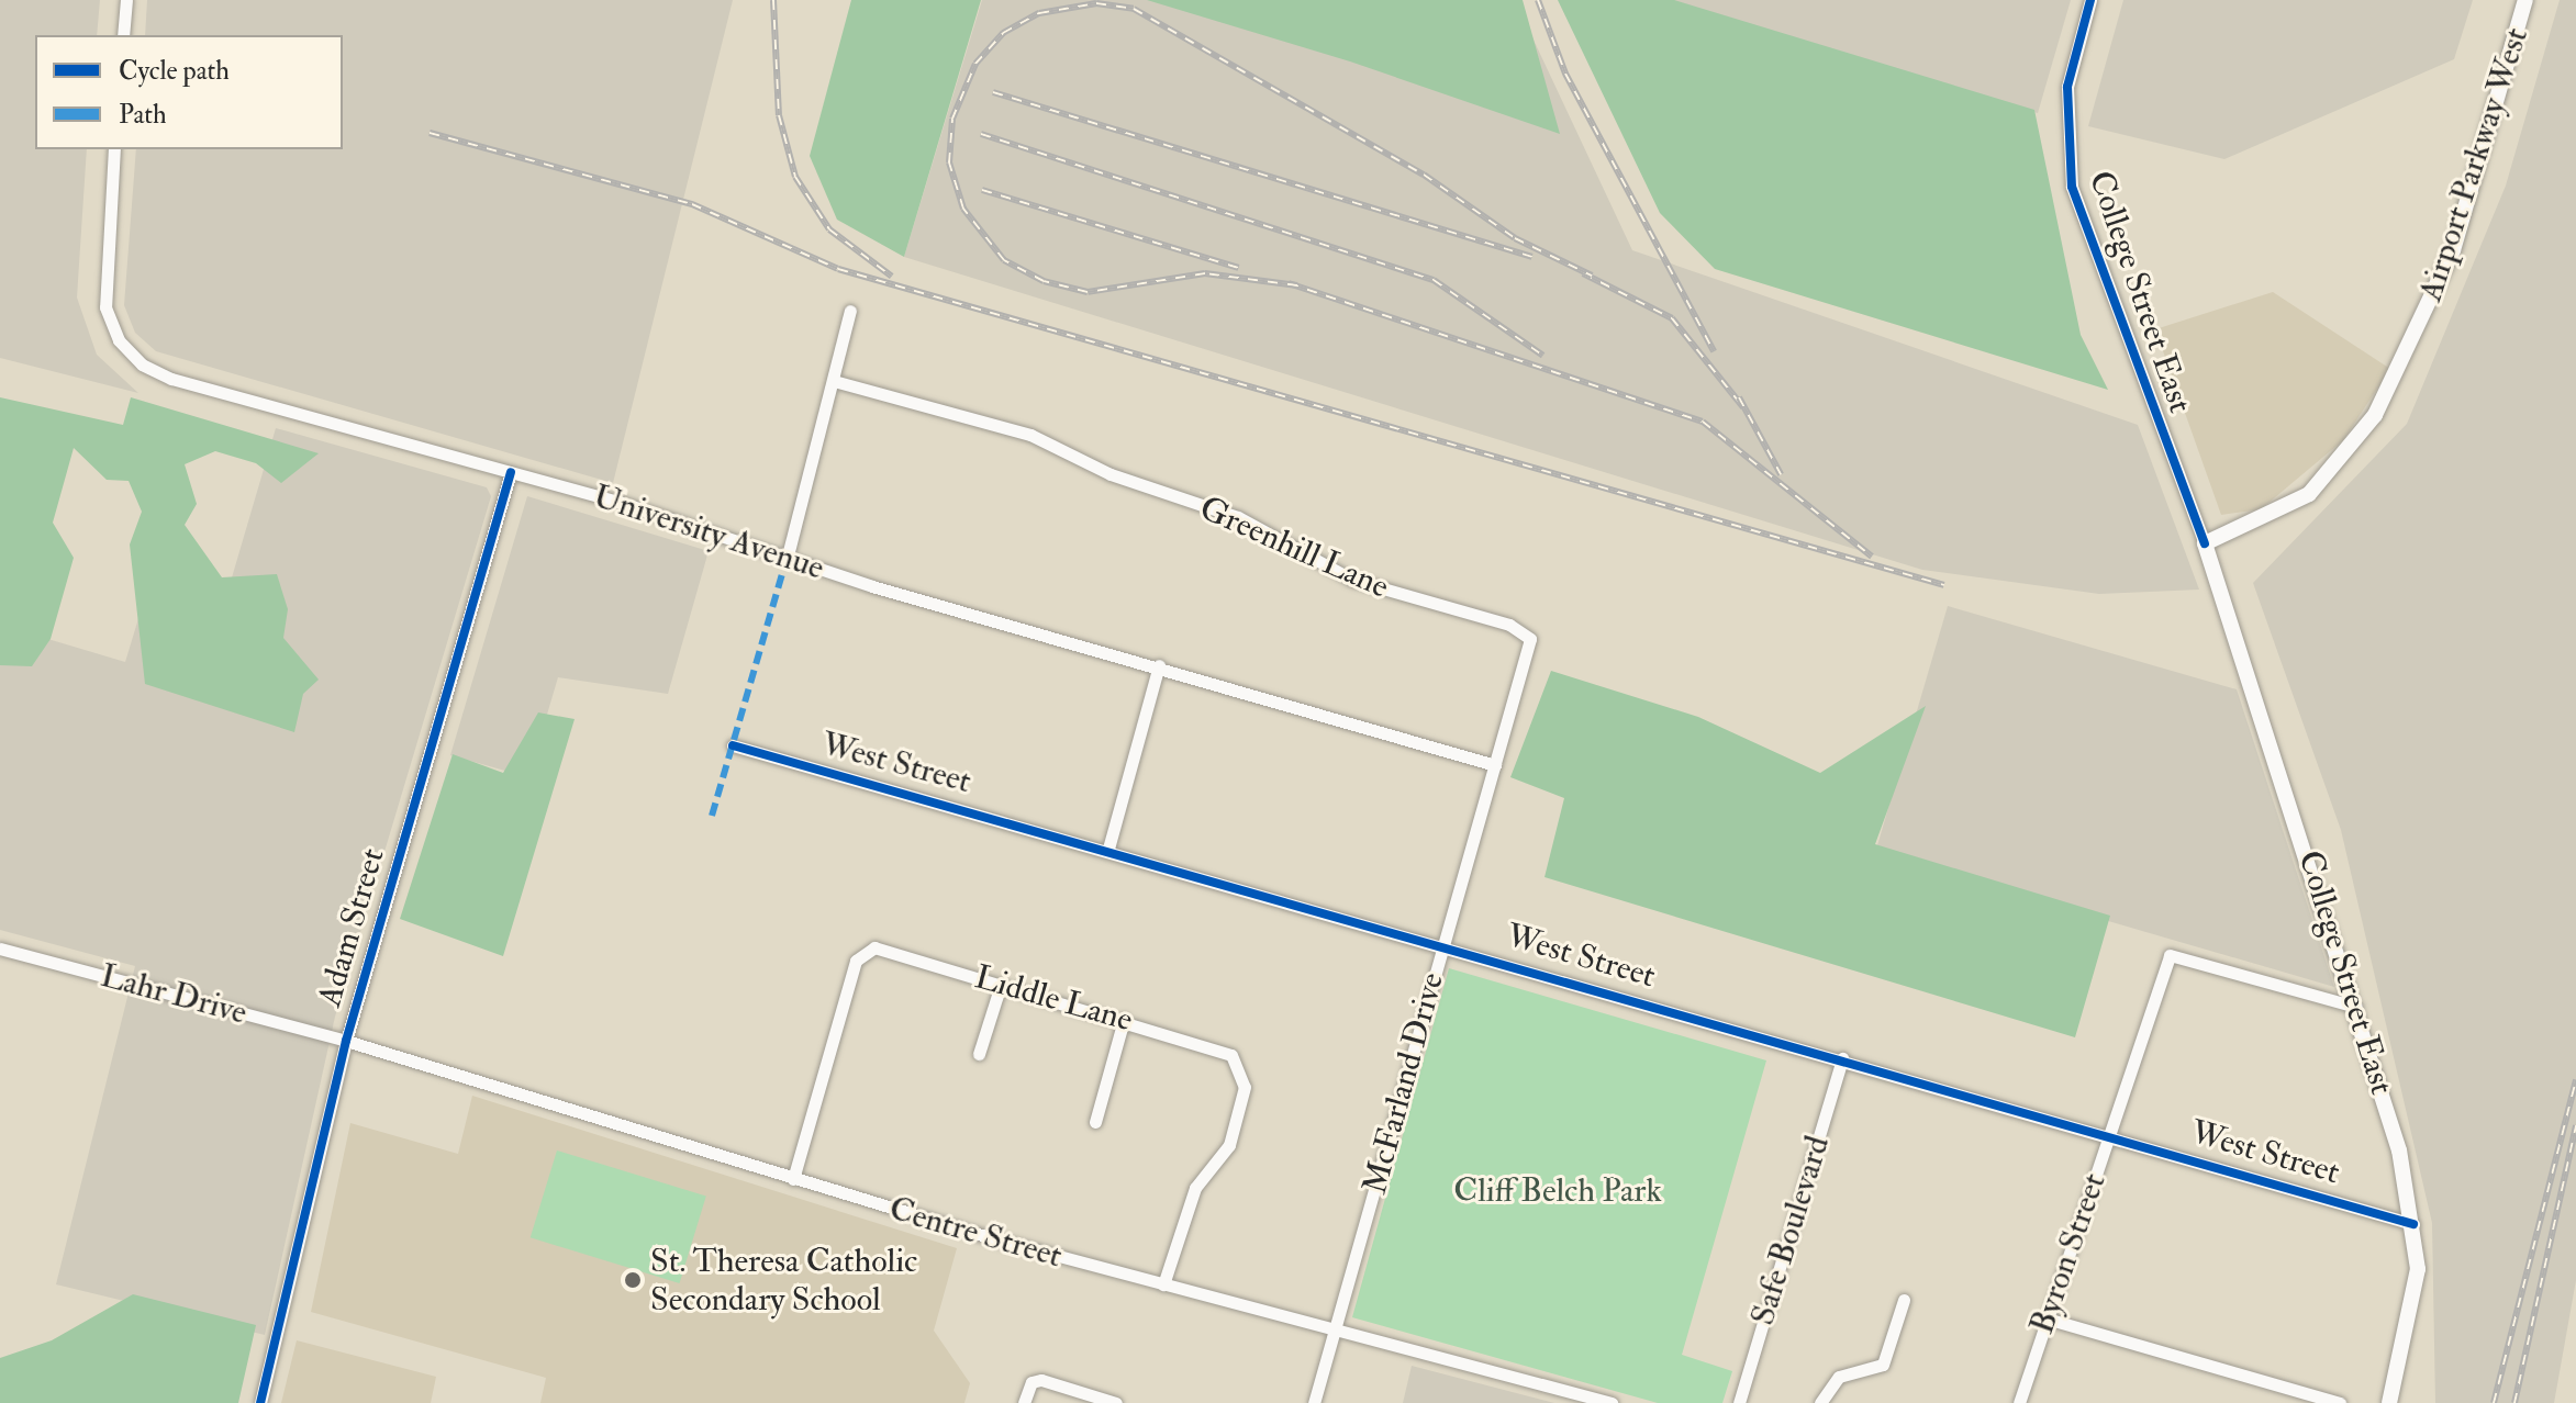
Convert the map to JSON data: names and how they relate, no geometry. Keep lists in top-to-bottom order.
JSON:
{
  "streets": {
    "main road": ["Airport Parkway West", "College Street East"],
    "street": [
      "University Avenue",
      "Greenhill Lane",
      "West Street",
      "Adam Street",
      "Lahr Drive",
      "Liddle Lane",
      "McFarland Drive",
      "Safe Boulevard",
      "Centre Street",
      "Byron Street"
    ]
  },
  "crossings": [
    ["Airport Parkway West", "College Street East"],
    ["College Street East", "West Street"],
    ["College Street East", "Byron Street"],
    ["University Avenue", "Greenhill Lane"],
    ["University Avenue", "Adam Street"],
    ["University Avenue", "McFarland Drive"],
    ["Greenhill Lane", "McFarland Drive"],
    ["West Street", "McFarland Drive"],
    ["West Street", "Safe Boulevard"],
    ["West Street", "Byron Street"],
    ["Adam Street", "Lahr Drive"],
    ["Adam Street", "Centre Street"],
    ["Lahr Drive", "Centre Street"],
    ["Liddle Lane", "Centre Street"],
    ["McFarland Drive", "Centre Street"]
  ],
  "parks": ["Cliff Belch Park"],
  "places": ["St. Theresa Catholic Secondary School"],
  "legend": ["Cycle path", "Path"]
}
